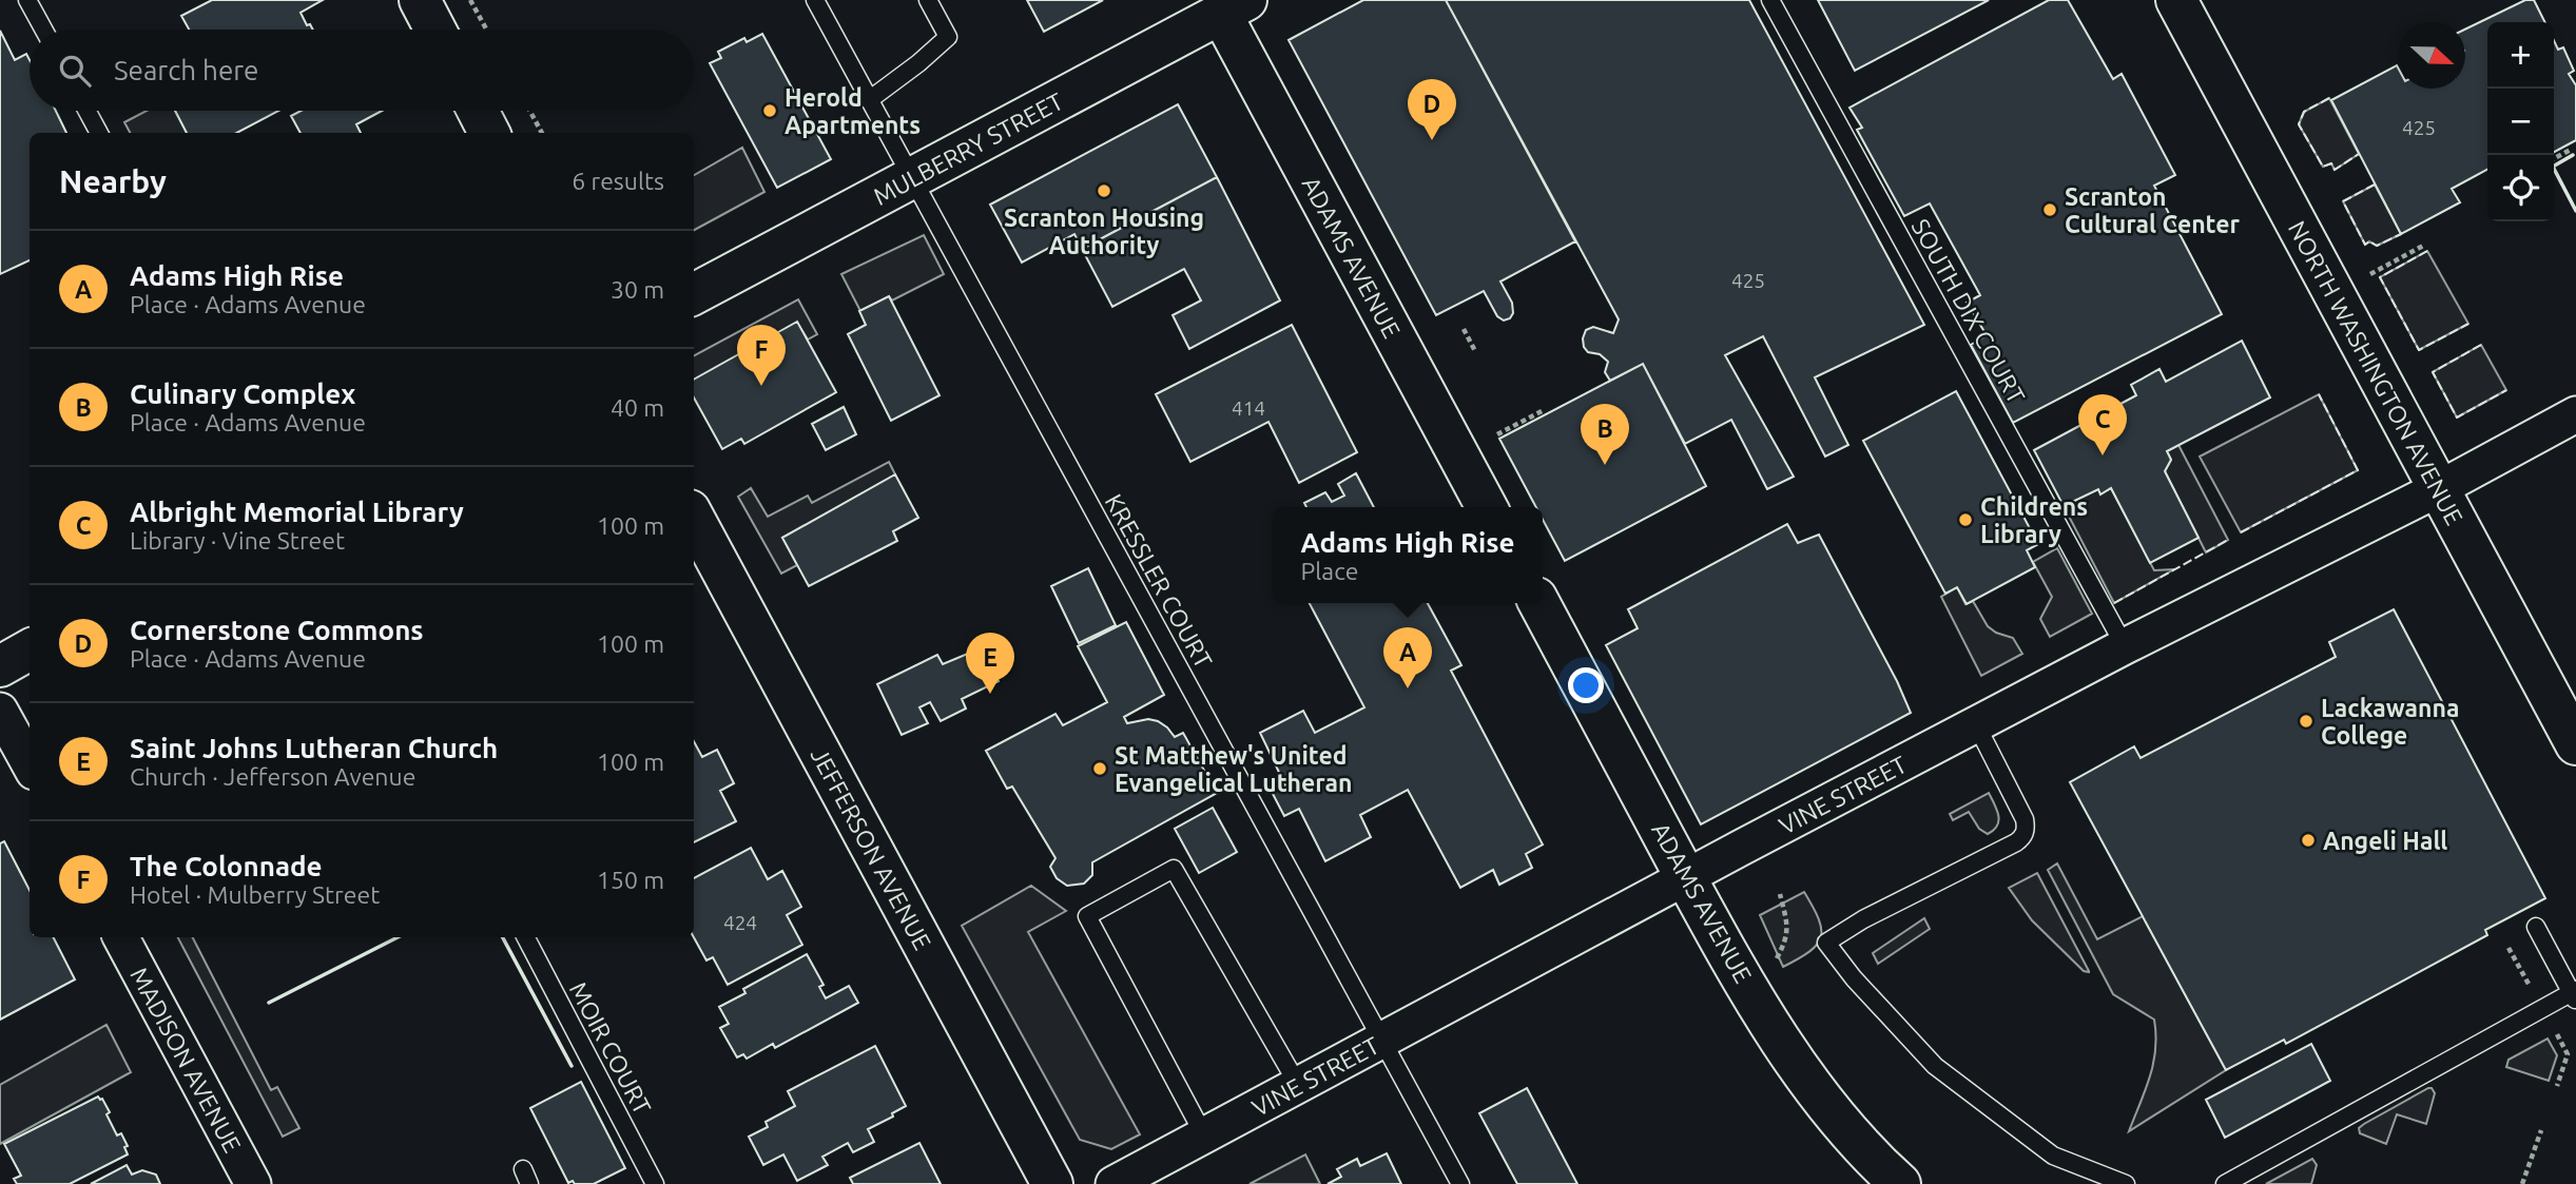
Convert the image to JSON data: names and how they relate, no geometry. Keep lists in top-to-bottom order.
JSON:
{
  "streets": {
    "main road": [
      "MULBERRY STREET",
      "ADAMS AVENUE",
      "NORTH WASHINGTON AVENUE",
      "JEFFERSON AVENUE"
    ],
    "street": ["VINE STREET", "MADISON AVENUE"],
    "lane": ["SOUTH DIX COURT", "KRESSLER COURT", "MOIR COURT"]
  },
  "crossings": [
    ["MULBERRY STREET", "ADAMS AVENUE"],
    ["MULBERRY STREET", "KRESSLER COURT"],
    ["ADAMS AVENUE", "VINE STREET"],
    ["SOUTH DIX COURT", "VINE STREET"],
    ["NORTH WASHINGTON AVENUE", "VINE STREET"],
    ["KRESSLER COURT", "VINE STREET"]
  ],
  "places": [
    "Herold Apartments",
    "Scranton Housing Authority",
    "Scranton Cultural Center",
    "Childrens Library",
    "Lackawanna College",
    "St Matthew's United Evangelical Lutheran",
    "Angeli Hall"
  ],
  "house_numbers": [
    "425",
    "425",
    "414",
    "424"
  ],
  "north": "right",
  "page": {
    "map_buttons": ["+", "−"],
    "search": "Search here",
    "pins": [
      "D",
      "F",
      "C",
      "B",
      "A",
      "E"
    ],
    "heading": ["Nearby", "6 results"],
    "list": [
      {
        "mark": "A",
        "name": "Adams High Rise",
        "note": "Place · Adams Avenue",
        "value": "30 m"
      },
      {
        "mark": "B",
        "name": "Culinary Complex",
        "note": "Place · Adams Avenue",
        "value": "40 m"
      },
      {
        "mark": "C",
        "name": "Albright Memorial Library",
        "note": "Library · Vine Street",
        "value": "100 m"
      },
      {
        "mark": "D",
        "name": "Cornerstone Commons",
        "note": "Place · Adams Avenue",
        "value": "100 m"
      },
      {
        "mark": "E",
        "name": "Saint Johns Lutheran Church",
        "note": "Church · Jefferson Avenue",
        "value": "100 m"
      },
      {
        "mark": "F",
        "name": "The Colonnade",
        "note": "Hotel · Mulberry Street",
        "value": "150 m"
      }
    ],
    "popup": ["Adams High Rise", "Place"]
  }
}
